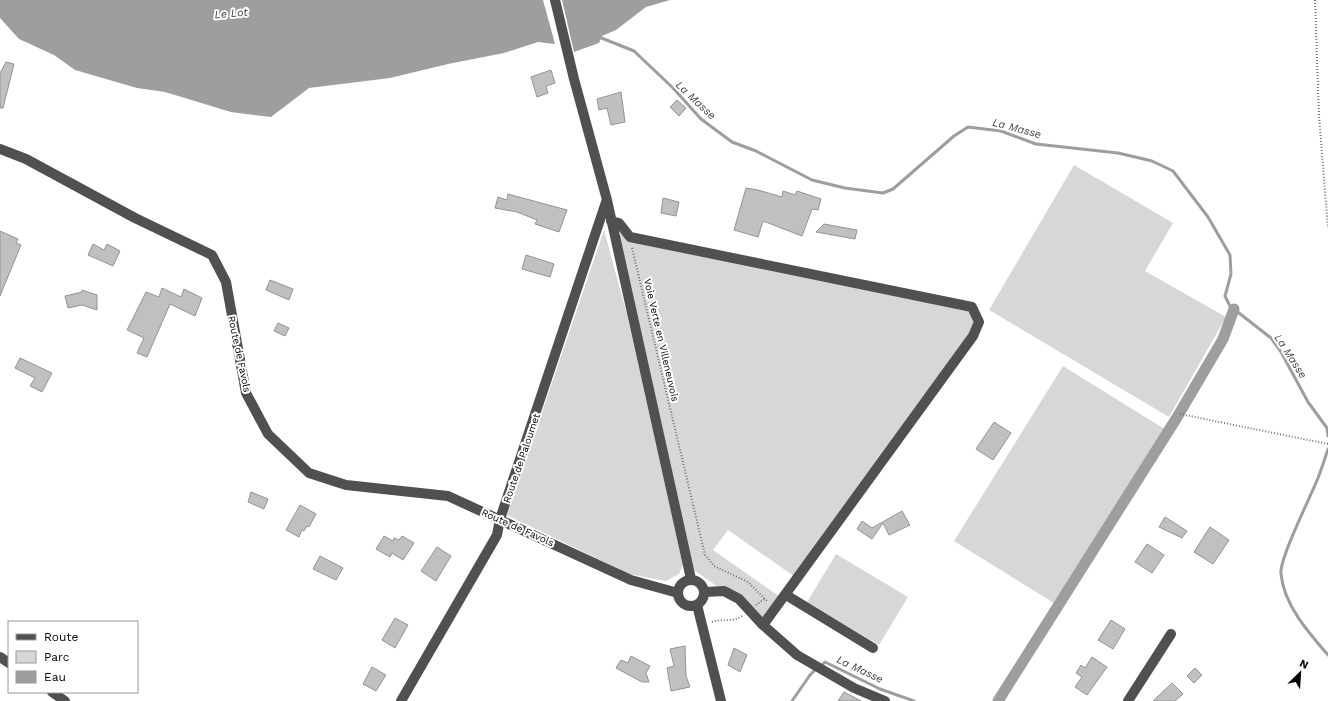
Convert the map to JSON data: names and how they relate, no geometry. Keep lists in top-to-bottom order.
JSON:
{
  "streets": {
    "street": ["Route de Favols", "Route de Paloumet"],
    "path": ["Voie Verte en Villeneuvois"]
  },
  "crossings": [
    ["Route de Favols", "Route de Paloumet"]
  ],
  "water": ["Le Lot", "La Masse"],
  "legend": ["Route", "Parc", "Eau"],
  "north": "top right"
}
